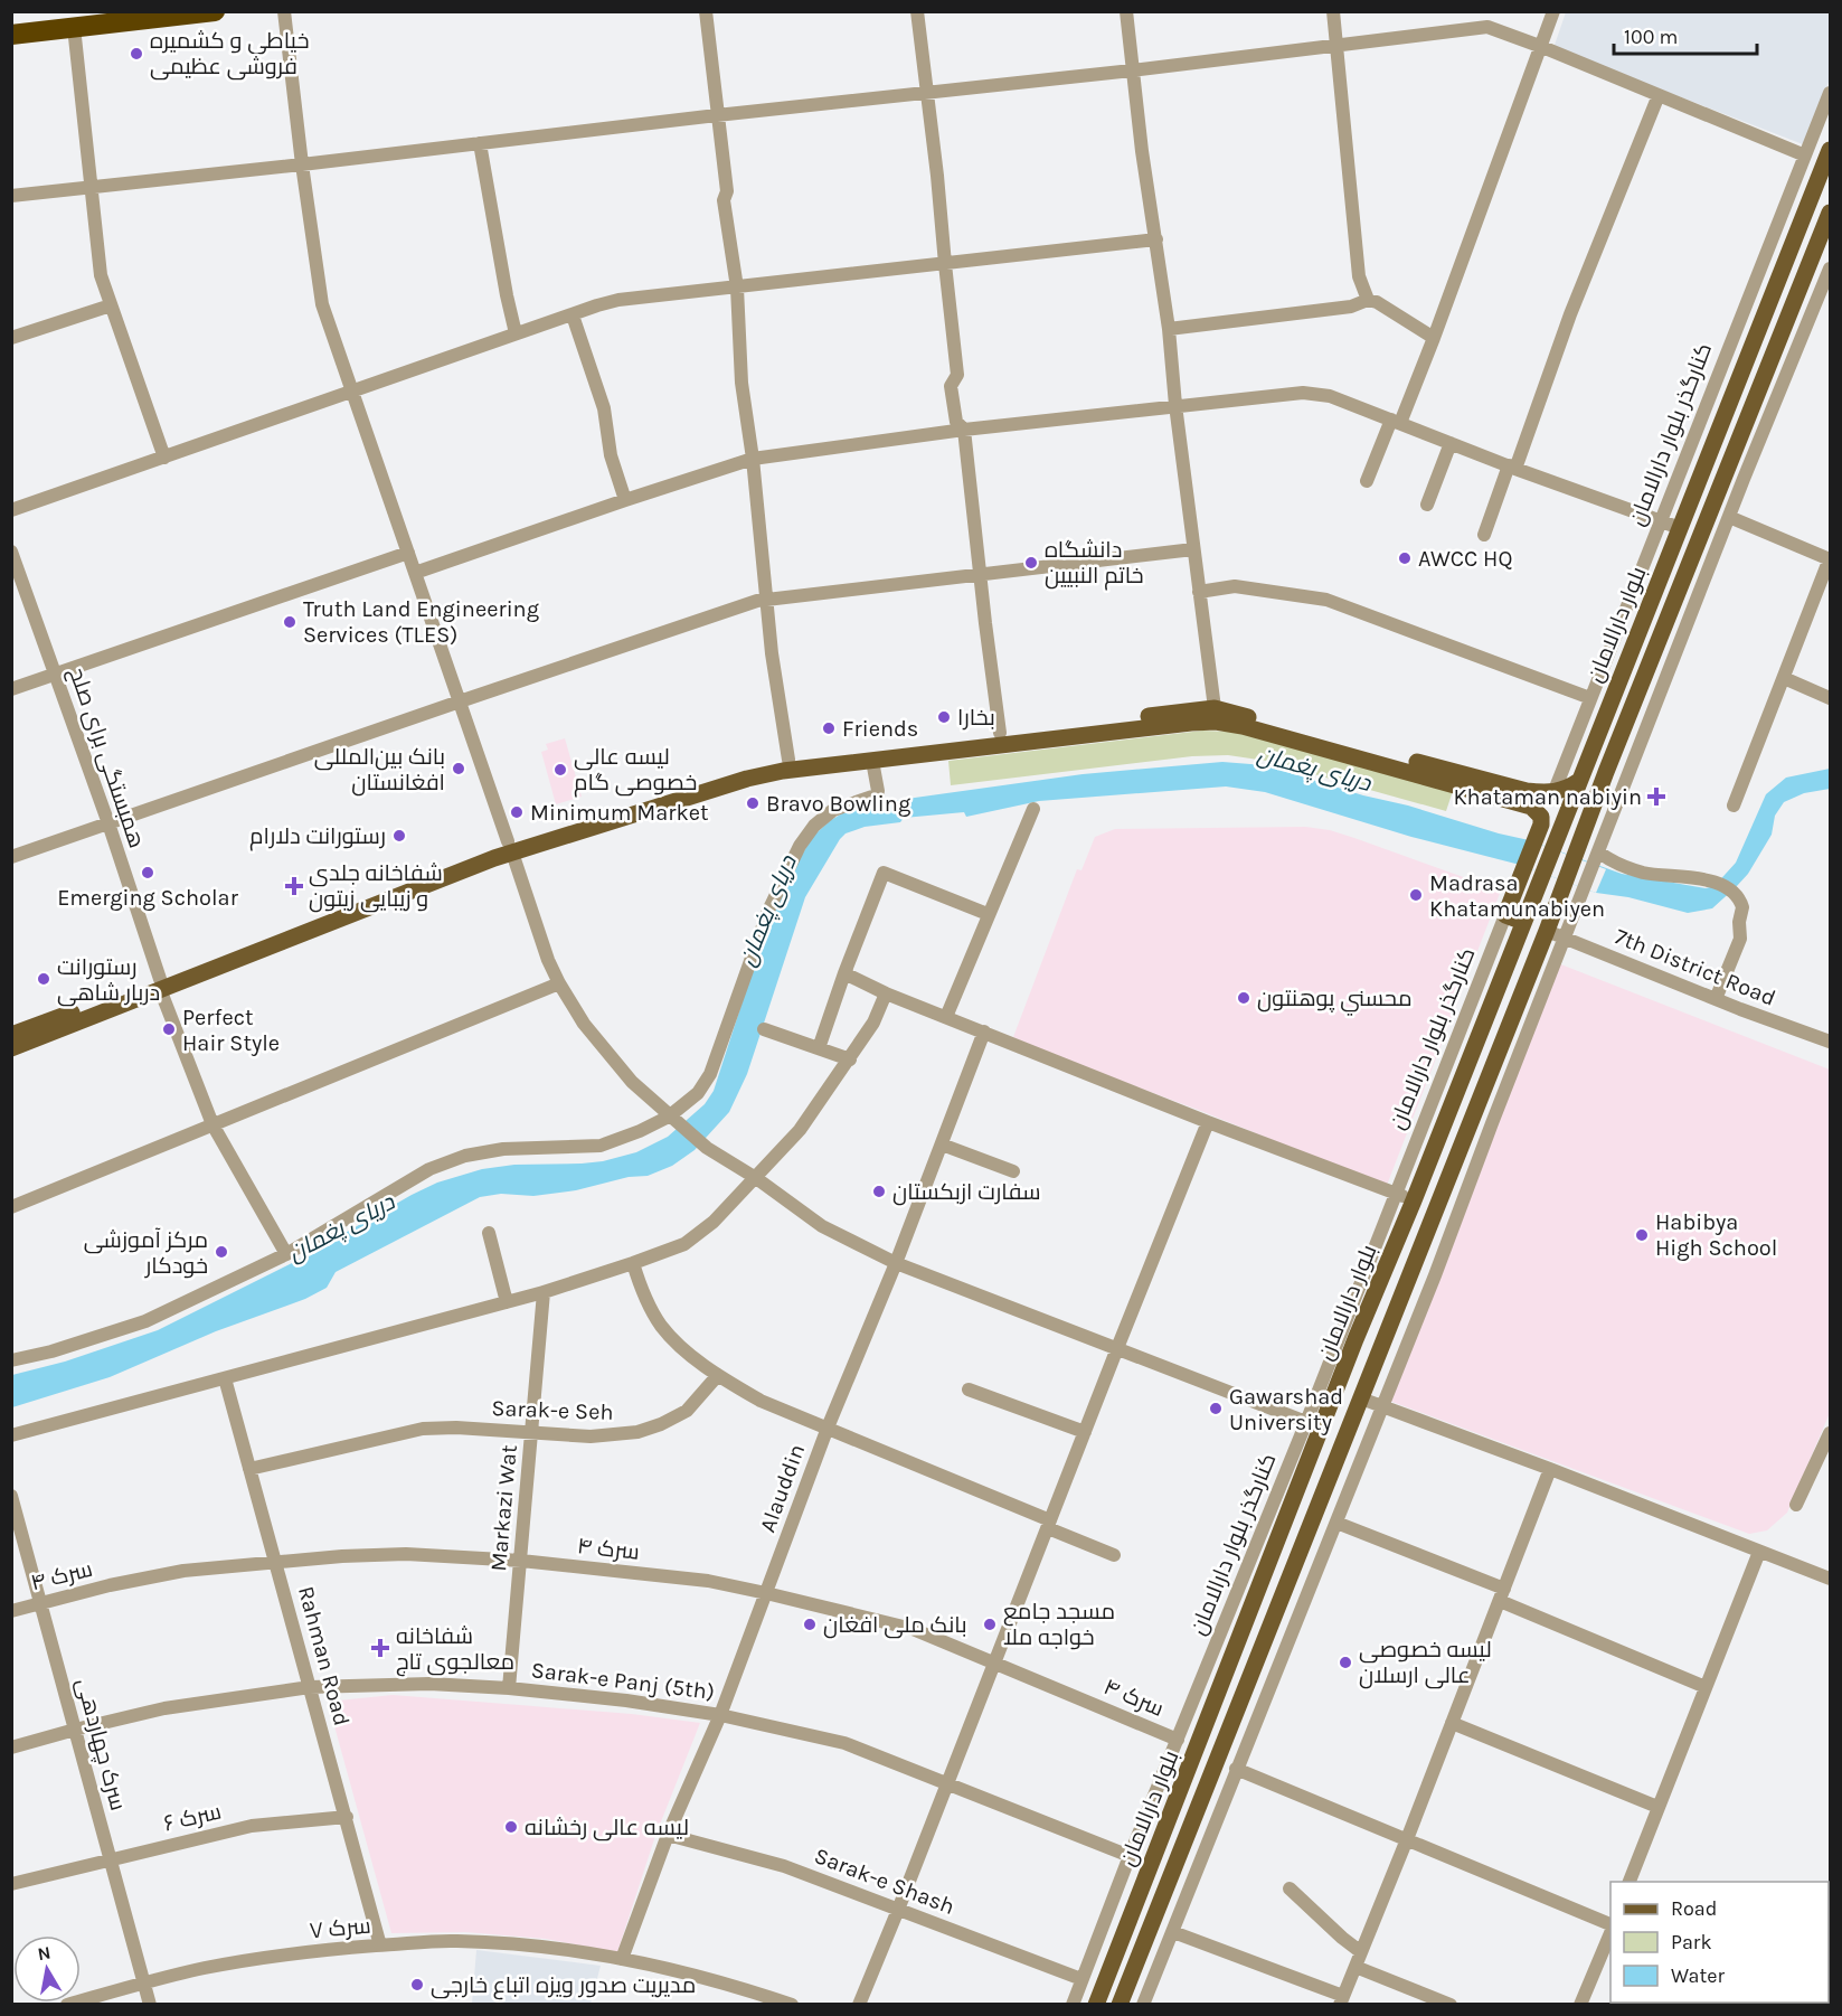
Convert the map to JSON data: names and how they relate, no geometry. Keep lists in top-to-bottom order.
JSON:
{
  "streets": {
    "main road": ["کنارگذر بلوار دارالامان", "بلوار دارالامان"],
    "street": [
      "همبستگی برای صلح",
      "7th District Road",
      "Sarak-e Seh",
      "Alauddin",
      "Markazi Wat",
      "سرک ۴",
      "Rahman Road",
      "Sarak-e Panj (5th)",
      "سرک چهاردهی",
      "سرک ۶",
      "Sarak-e Shash",
      "سرک ۷"
    ]
  },
  "crossings": [
    ["کنارگذر بلوار دارالامان", "بلوار دارالامان"],
    ["کنارگذر بلوار دارالامان", "سرک ۴"],
    ["کنارگذر بلوار دارالامان", "Sarak-e Panj (5th)"],
    ["کنارگذر بلوار دارالامان", "Sarak-e Shash"],
    ["بلوار دارالامان", "7th District Road"],
    ["Sarak-e Seh", "Markazi Wat"],
    ["Sarak-e Seh", "Rahman Road"],
    ["Alauddin", "سرک ۴"],
    ["Alauddin", "Sarak-e Panj (5th)"],
    ["Alauddin", "Sarak-e Shash"],
    ["Alauddin", "سرک ۷"],
    ["Markazi Wat", "سرک ۴"],
    ["Markazi Wat", "Sarak-e Panj (5th)"],
    ["سرک ۴", "Rahman Road"],
    ["سرک ۴", "سرک چهاردهی"],
    ["Rahman Road", "Sarak-e Panj (5th)"],
    ["Rahman Road", "سرک ۶"],
    ["Rahman Road", "سرک ۷"],
    ["Sarak-e Panj (5th)", "سرک چهاردهی"],
    ["سرک چهاردهی", "سرک ۶"],
    ["سرک چهاردهی", "سرک ۷"]
  ],
  "water": ["دریای پغمان"],
  "places": {
    "other": [
      "خیاطی و کشمیره فروشی عظیمی",
      "AWCC HQ",
      "دانشگاه خاتم النبیین",
      "Truth Land Engineering Services (TLES)",
      "بخارا",
      "Friends",
      "بانک بین‌المللی افغانستان",
      "لیسه عالی خصوصی گام",
      "Bravo Bowling",
      "Minimum Market",
      "رستورانت دلارام",
      "Emerging Scholar",
      "Madrasa Khatamunabiyen",
      "رستورانت دربار شاهی",
      "محسني پوهنتون",
      "Perfect Hair Style",
      "سفارت ازبکستان",
      "Habibya High School",
      "مرکز آموزشی خودکار",
      "Gawarshad University",
      "بانک ملی افغان",
      "مسجد جامع خواجه ملا",
      "لیسه خصوصی عالی ارسلان",
      "لیسه عالی رخشانه",
      "مدیریت صدور ویزه اتباع خارجی"
    ],
    "health": ["Khataman nabiyin", "شفاخانه جلدی و زیبایی زیتون", "شفاخانه معالجوی تاج"]
  },
  "legend": ["Road", "Park", "Water"],
  "scale_bar": "100 m",
  "north": "top"
}
